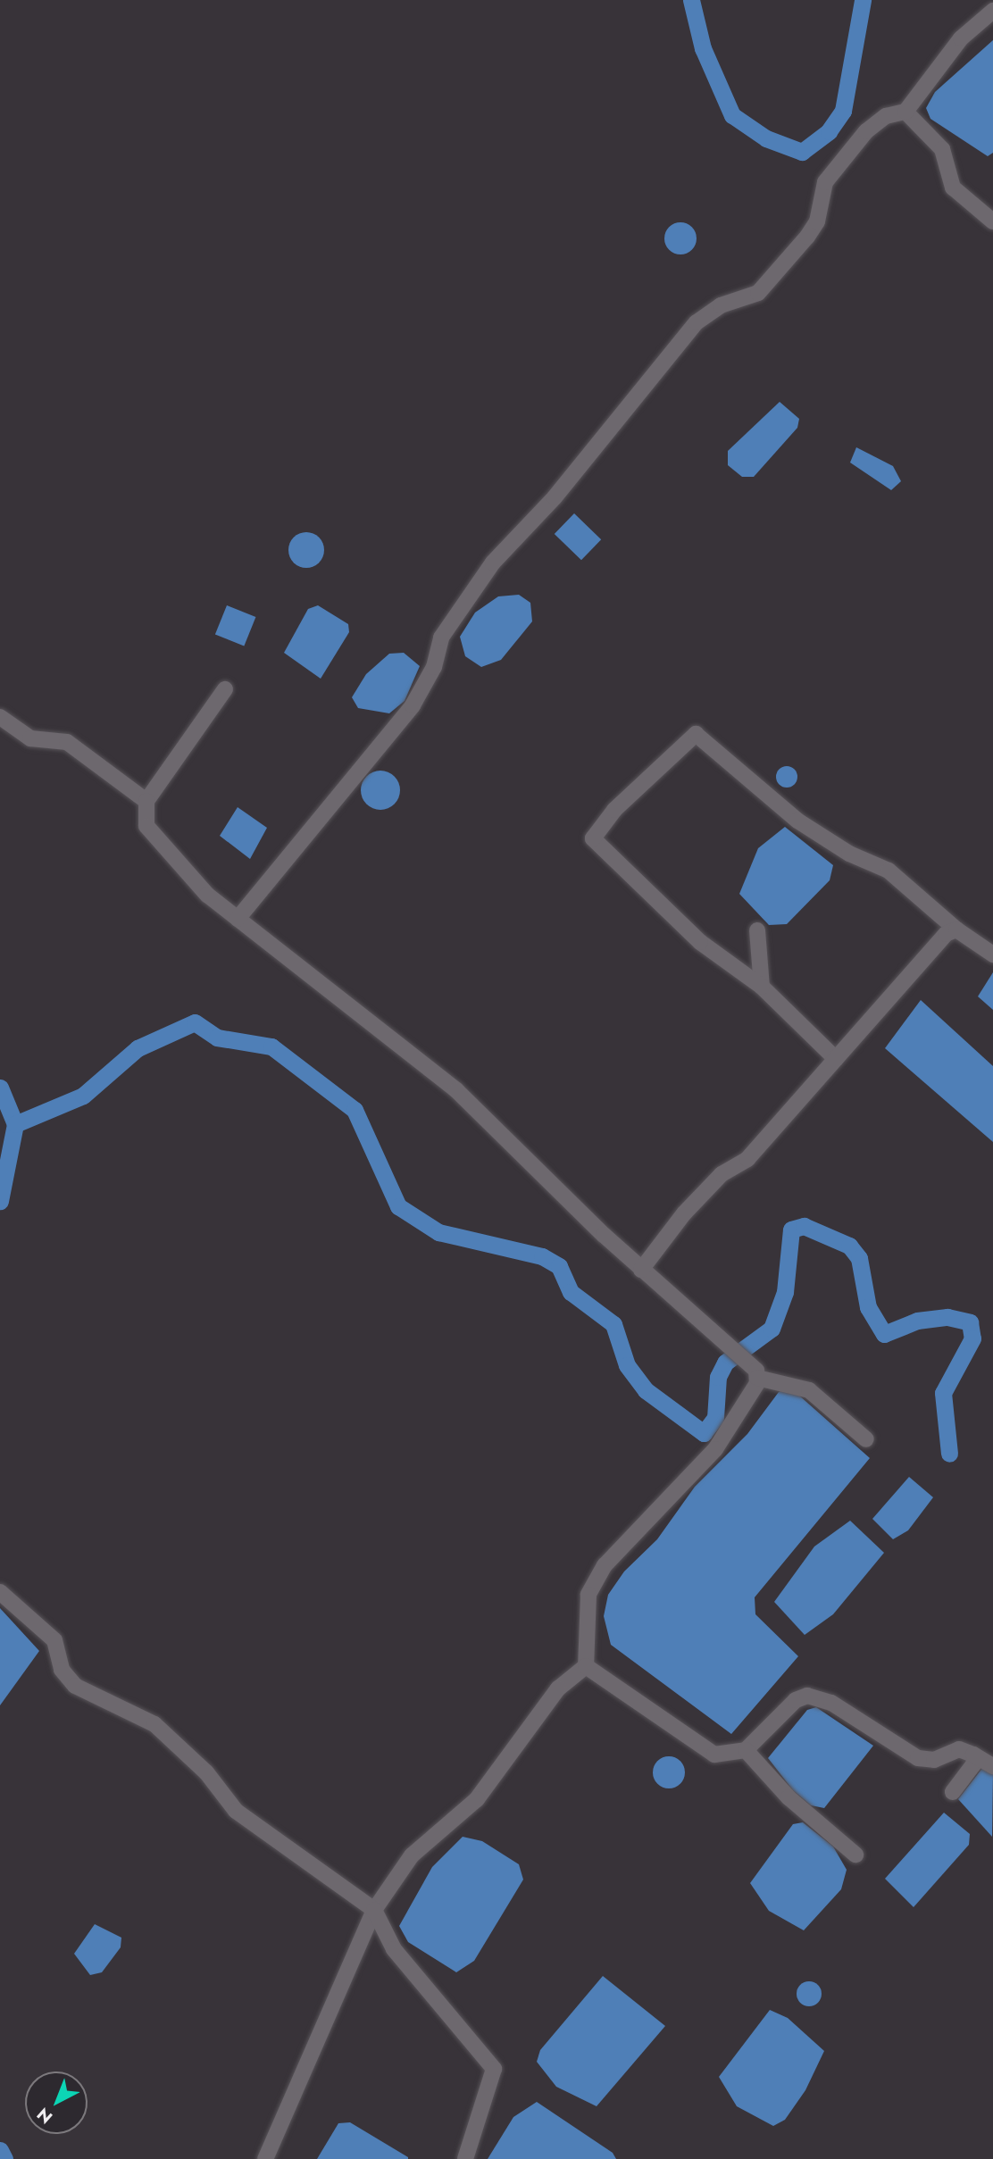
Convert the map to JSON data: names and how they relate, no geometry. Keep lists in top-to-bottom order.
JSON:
{
  "north": "bottom left"
}
